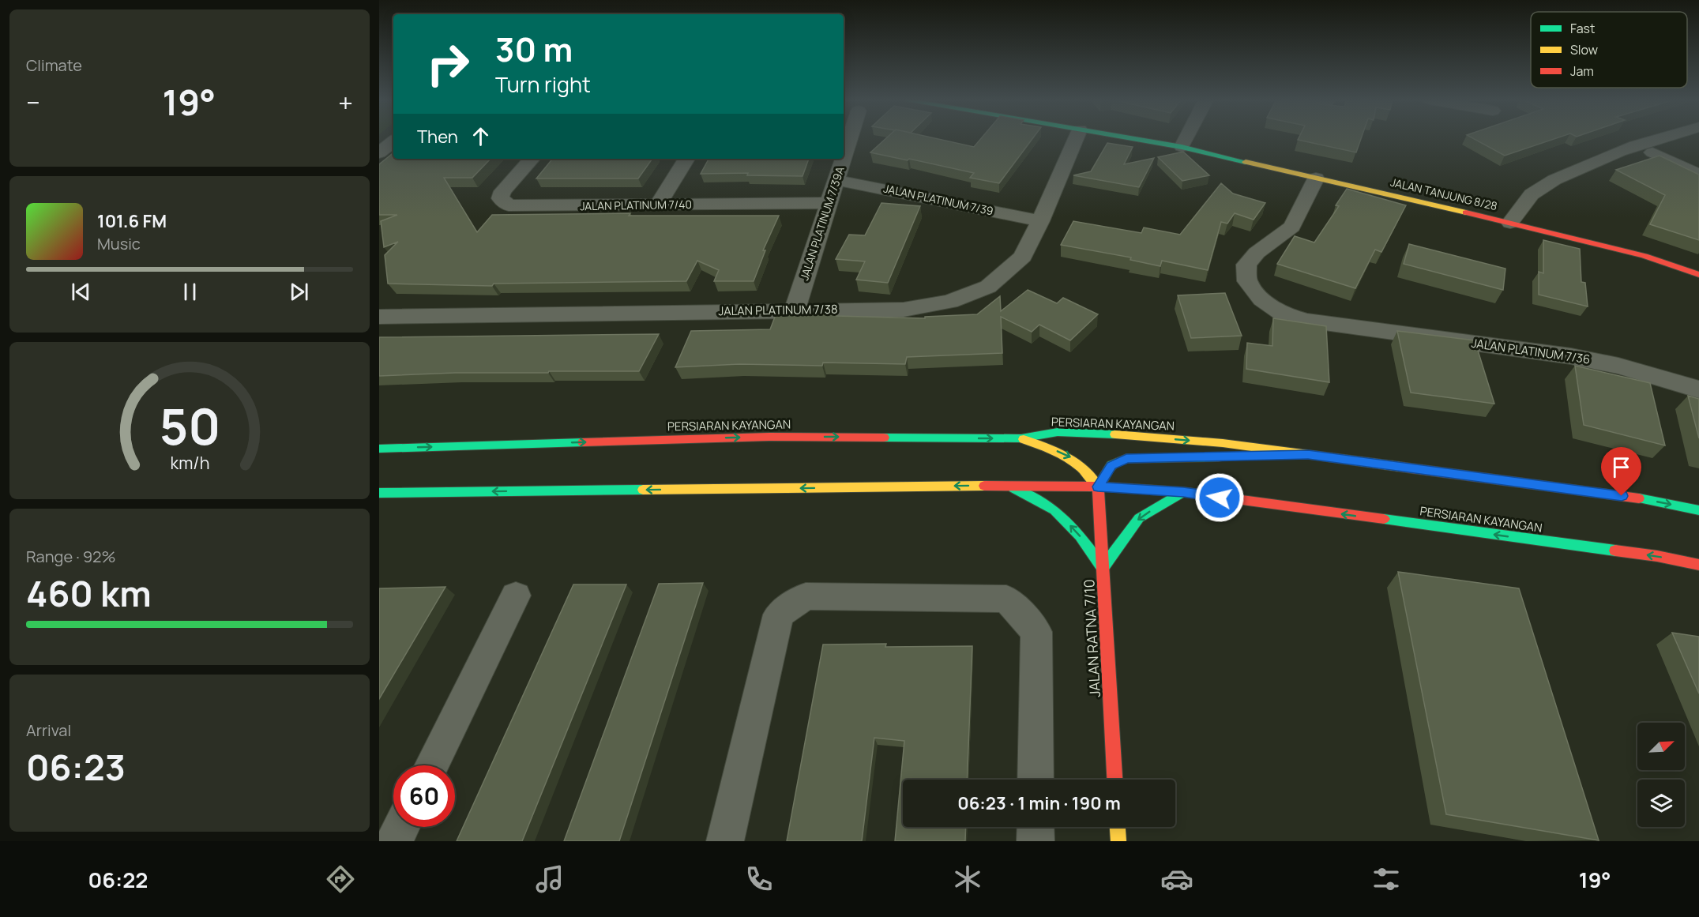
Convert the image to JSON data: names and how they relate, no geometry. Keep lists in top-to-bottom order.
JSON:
{
  "streets": {
    "main road": ["JALAN TANJUNG 8/28", "PERSIARAN KAYANGAN", "JALAN RATNA 7/10"],
    "street": [
      "JALAN PLATINUM 7/39",
      "JALAN PLATINUM 7/40",
      "JALAN PLATINUM 7/39A",
      "JALAN PLATINUM 7/38",
      "JALAN PLATINUM 7/36"
    ]
  },
  "crossings": [
    ["JALAN TANJUNG 8/28", "JALAN PLATINUM 7/36"],
    ["JALAN PLATINUM 7/39", "JALAN PLATINUM 7/39A"],
    ["JALAN PLATINUM 7/39", "JALAN PLATINUM 7/38"],
    ["JALAN PLATINUM 7/40", "JALAN PLATINUM 7/39A"],
    ["JALAN PLATINUM 7/39A", "JALAN PLATINUM 7/38"],
    ["PERSIARAN KAYANGAN", "JALAN RATNA 7/10"]
  ],
  "legend": ["Fast", "Slow", "Jam"],
  "north": "top right",
  "page": {
    "tile": [
      "Climate",
      ["Range · 92%", "460 km"],
      ["Arrival", "06:23"]
    ],
    "turn": ["30 m", "Turn right"],
    "heat": ["−", "19°", "+"],
    "then": "Then",
    "song": ["101.6 FM", "Music"],
    "limit": "60",
    "trip": "06:23 · 1 min · 190 m",
    "tabs": ["06:22", "19°"],
    "gauge": ["50", "km/h"]
  }
}
